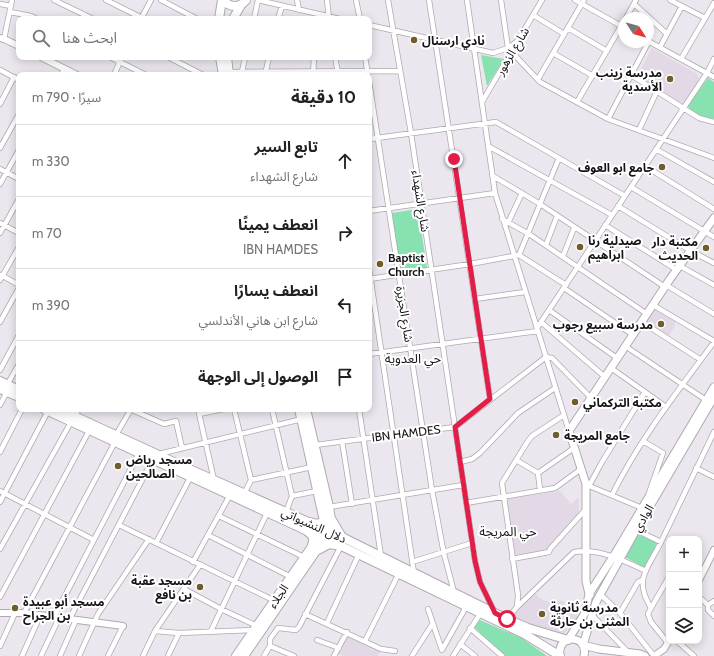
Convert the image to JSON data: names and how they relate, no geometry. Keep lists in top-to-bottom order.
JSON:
{
  "streets": {
    "main road": ["الوادي", "دلال النشيواتي", "الجلاء"],
    "street": [
      "شارع الزهور",
      "شارع الشهداء",
      "شارع الجزيرة",
      "IBN HAMDES"
    ]
  },
  "crossings": [
    ["شارع الشهداء", "IBN HAMDES"],
    ["شارع الشهداء", "دلال النشيواتي"],
    ["شارع الجزيرة", "IBN HAMDES"],
    ["شارع الجزيرة", "دلال النشيواتي"],
    ["دلال النشيواتي", "الجلاء"]
  ],
  "districts": ["حي العدوية", "حي المريجة"],
  "places": [
    "نادي ارسنال",
    "مدرسة زينب الأسدية",
    "جامع ابو العوف",
    "صيدلية رنا ابراهيم",
    "مكتبة دار الحديث",
    "Baptist Church",
    "مدرسة سبيع رجوب",
    "مكتبة التركماني",
    "جامع المريجة",
    "مسجد رياض الصالحين",
    "مسجد عقبة بن نافع",
    "مسجد أبو عبيدة بن الجراح",
    "مدرسة ثانوية المثنى بن حارثة"
  ],
  "north": "bottom right",
  "page": {
    "search": "ابحث هنا",
    "heading": ["10 دقيقة", "سيرًا · 790 m"],
    "list": [
      ["تابع السير", "شارع الشهداء", "330 m"],
      ["انعطف يمينًا", "IBN HAMDES", "70 m"],
      ["انعطف يسارًا", "شارع ابن هاني الأندلسي", "390 m"],
      "الوصول إلى الوجهة"
    ],
    "map_buttons": ["+", "−"]
  }
}
